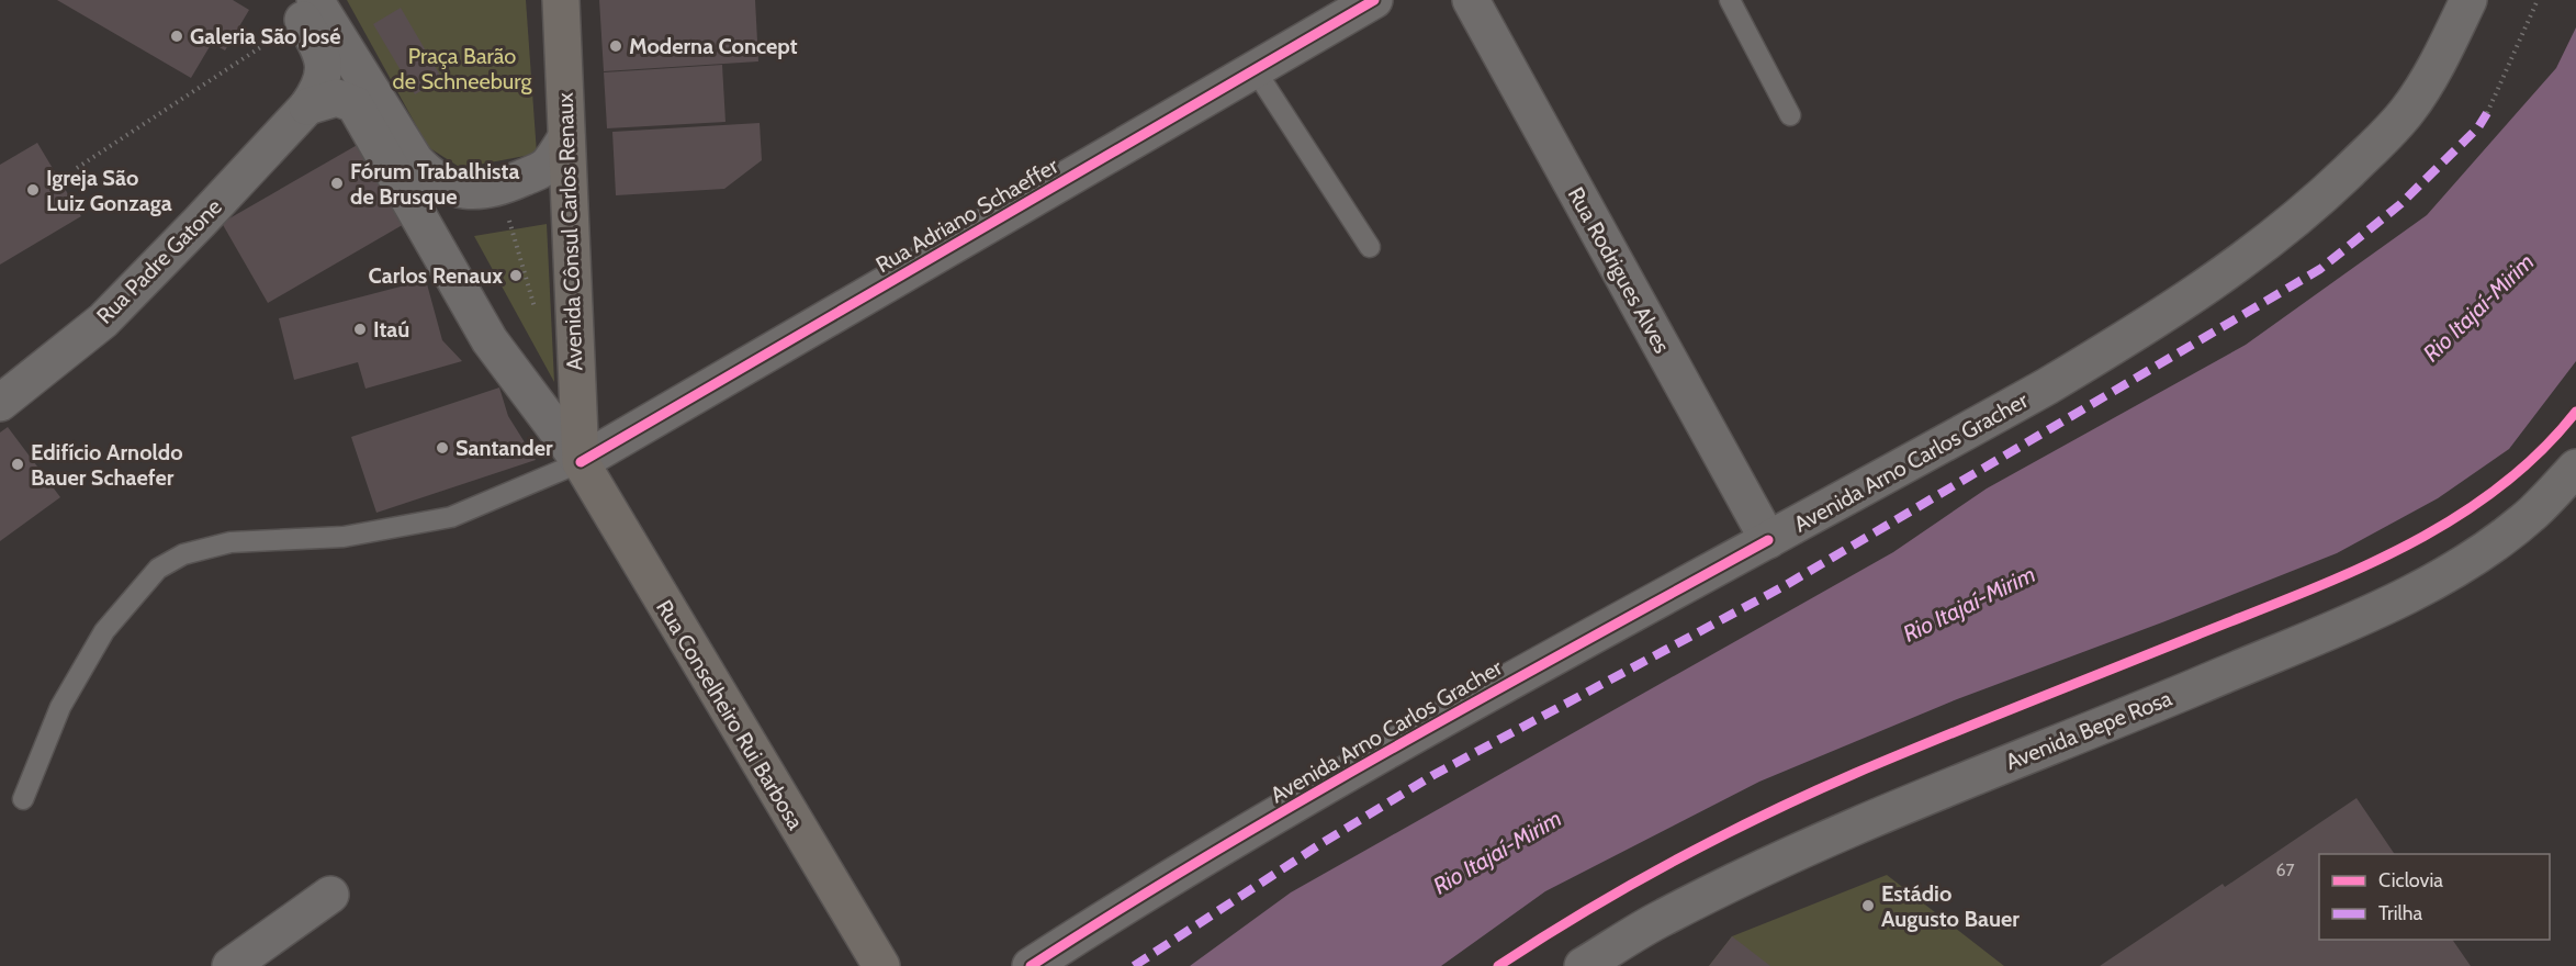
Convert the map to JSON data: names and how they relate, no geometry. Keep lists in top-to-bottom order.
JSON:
{
  "streets": {
    "main road": [
      "Rua Adriano Schaeffer",
      "Avenida Cônsul Carlos Renaux",
      "Rua Padre Gatone",
      "Rua Rodrigues Alves",
      "Avenida Arno Carlos Gracher",
      "Rua Conselheiro Rui Barbosa",
      "Avenida Bepe Rosa"
    ]
  },
  "crossings": [
    ["Rua Adriano Schaeffer", "Avenida Cônsul Carlos Renaux"],
    ["Rua Adriano Schaeffer", "Rua Conselheiro Rui Barbosa"],
    ["Avenida Cônsul Carlos Renaux", "Rua Conselheiro Rui Barbosa"],
    ["Rua Rodrigues Alves", "Avenida Arno Carlos Gracher"]
  ],
  "water": ["Rio Itajaí-Mirim"],
  "parks": ["Praça Barão de Schneeburg"],
  "places": [
    "Galeria São José",
    "Moderna Concept",
    "Fórum Trabalhista de Brusque",
    "Igreja São Luiz Gonzaga",
    "Carlos Renaux",
    "Itaú",
    "Santander",
    "Edifício Arnoldo Bauer Schaefer",
    "Estádio Augusto Bauer"
  ],
  "house_numbers": ["67"],
  "legend": ["Ciclovia", "Trilha"]
}
